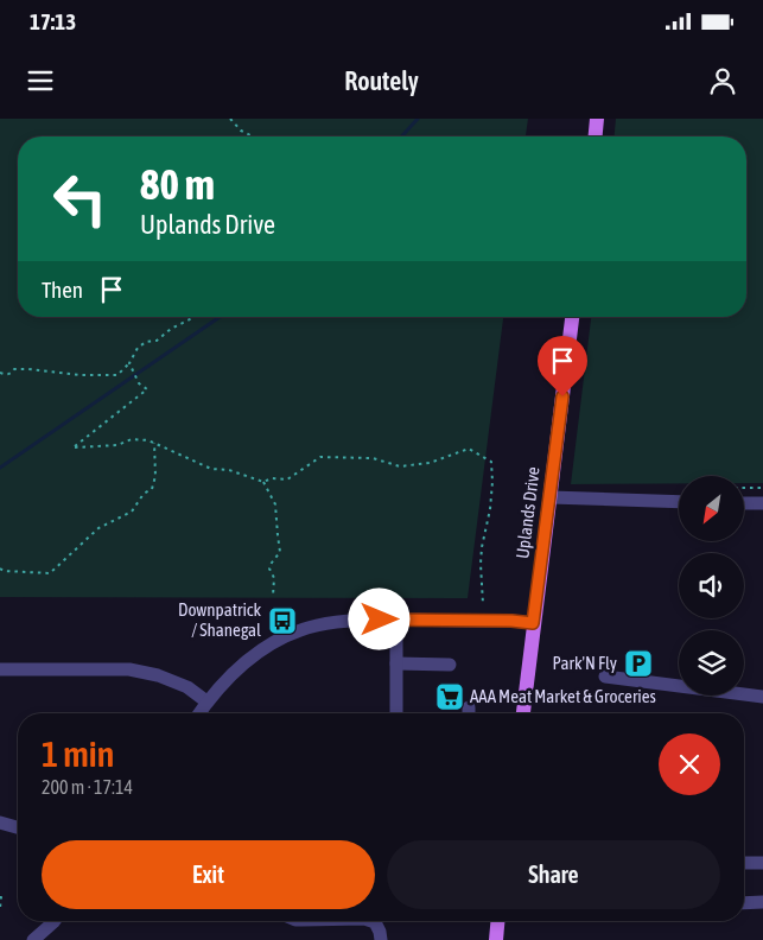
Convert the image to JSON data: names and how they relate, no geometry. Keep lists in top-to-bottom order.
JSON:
{
  "streets": {
    "main road": ["Uplands Drive"]
  },
  "places": {
    "bus stop": ["Downpatrick / Shanegal"],
    "parking": ["Park'N Fly"],
    "supermarket": ["AAA Meat Market & Groceries"]
  },
  "north": "bottom left",
  "page": {
    "status": "17:13",
    "header": "Routely",
    "turn": ["80 m", "Uplands Drive"],
    "then": "Then",
    "heading": ["1 min", "200 m · 17:14"],
    "buttons": ["Exit", "Share"]
  }
}
